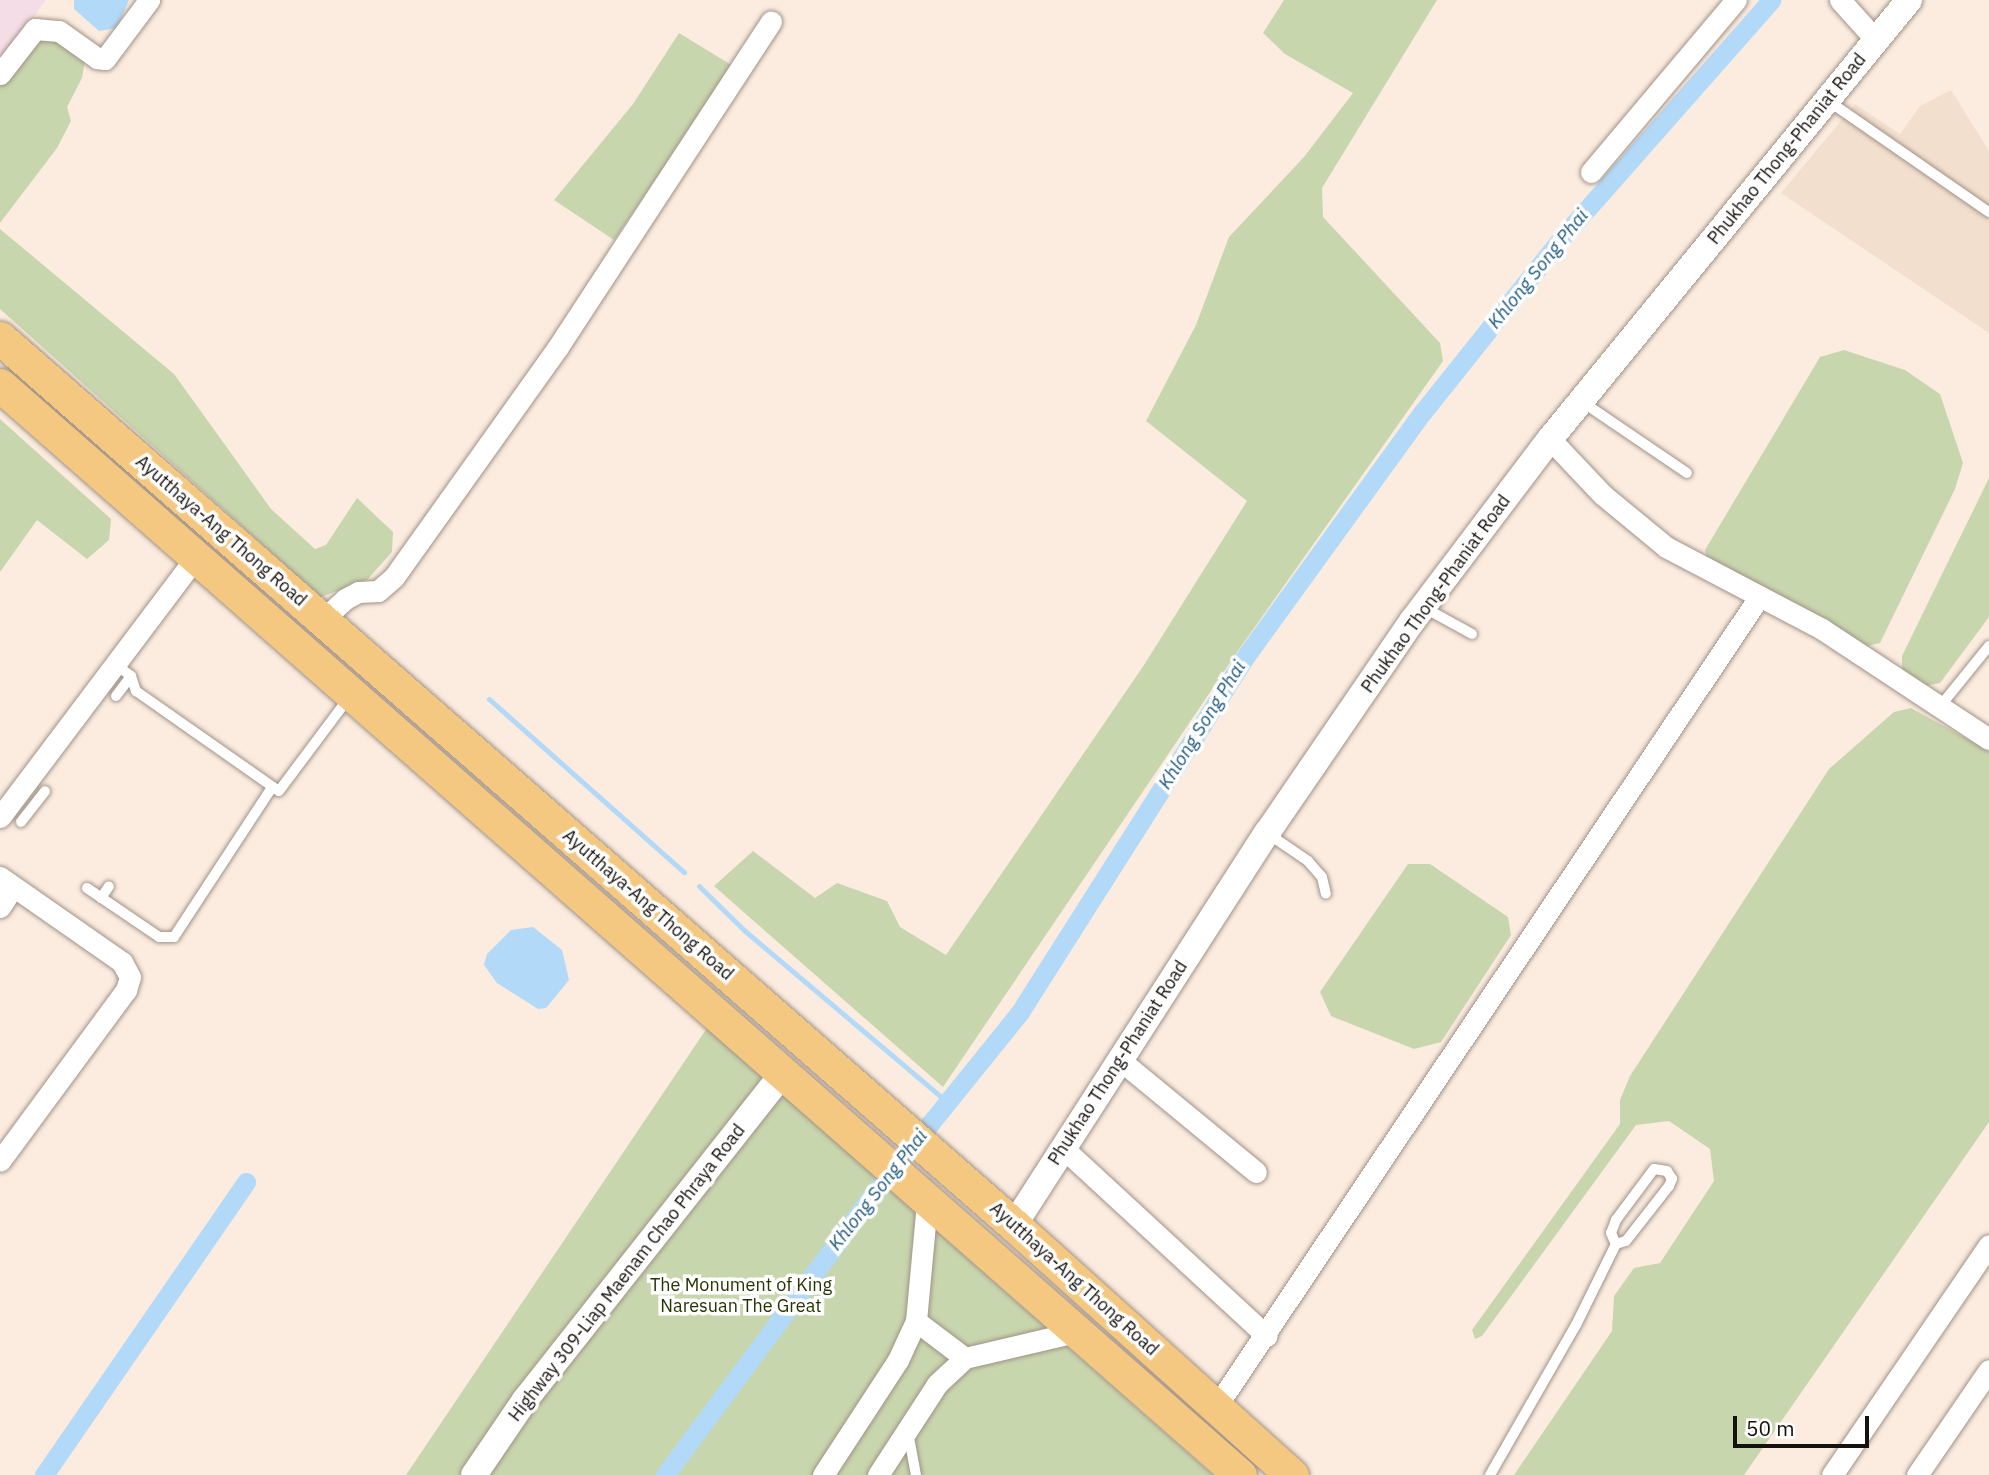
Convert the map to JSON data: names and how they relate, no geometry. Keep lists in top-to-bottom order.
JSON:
{
  "streets": {
    "main road": ["Ayutthaya-Ang Thong Road"],
    "street": ["Phukhao Thong-Phaniat Road", "Highway 309-Liap Maenam Chao Phraya Road"]
  },
  "crossings": [
    ["Phukhao Thong-Phaniat Road", "Ayutthaya-Ang Thong Road"],
    ["Ayutthaya-Ang Thong Road", "Highway 309-Liap Maenam Chao Phraya Road"]
  ],
  "water": ["Khlong Song Phai"],
  "parks": ["The Monument of King Naresuan The Great"],
  "scale_bar": "50 m"
}
